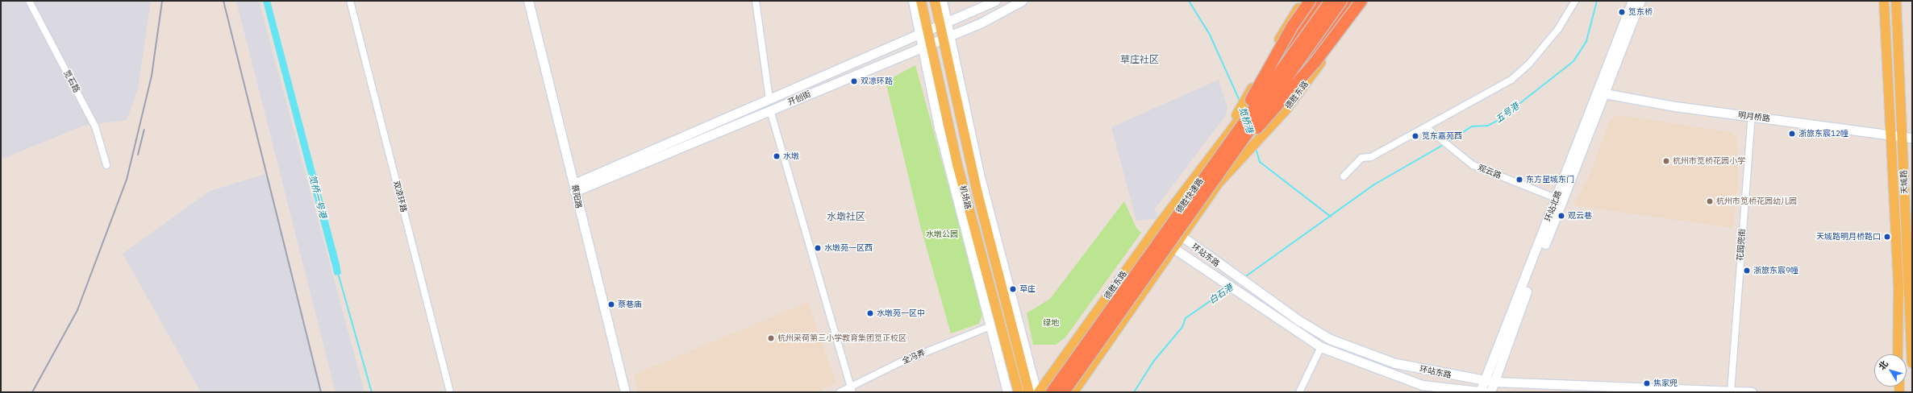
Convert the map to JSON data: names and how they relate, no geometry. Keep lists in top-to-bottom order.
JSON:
{
  "streets": {
    "highway": ["德胜快速路"],
    "main road": [
      "德胜东路",
      "开创街",
      "明月桥路",
      "天城路",
      "蔡阳路",
      "机场路",
      "环站北路",
      "环站东路"
    ],
    "street": [
      "笕石路",
      "观云路",
      "双凉环路",
      "花园兜街",
      "全冯弄"
    ]
  },
  "crossings": [
    ["德胜东路", "德胜快速路"],
    ["德胜东路", "环站东路"],
    ["开创街", "蔡阳路"],
    ["开创街", "机场路"],
    ["明月桥路", "天城路"],
    ["明月桥路", "环站北路"],
    ["明月桥路", "花园兜街"],
    ["观云路", "环站北路"],
    ["机场路", "全冯弄"],
    ["环站北路", "环站东路"],
    ["花园兜街", "环站东路"]
  ],
  "districts": ["草庄社区", "水墩社区"],
  "water": [
    "五号港",
    "笕桥港",
    "笕桥一号港",
    "白石港"
  ],
  "parks": ["水墩公园", "绿地"],
  "places": [
    "笕东桥",
    "双凉环路",
    "浙旅东宸12幢",
    "笕东嘉苑西",
    "水墩",
    "杭州市笕桥花园小学",
    "东方星城东门",
    "杭州市笕桥花园幼儿园",
    "观云巷",
    "天城路明月桥路口",
    "水墩苑一区西",
    "浙旅东宸9幢",
    "草庄",
    "蔡巷庙",
    "水墩苑一区中",
    "杭州采荷第三小学教育集团笕正校区",
    "焦家兜"
  ],
  "north": "top left"
}
